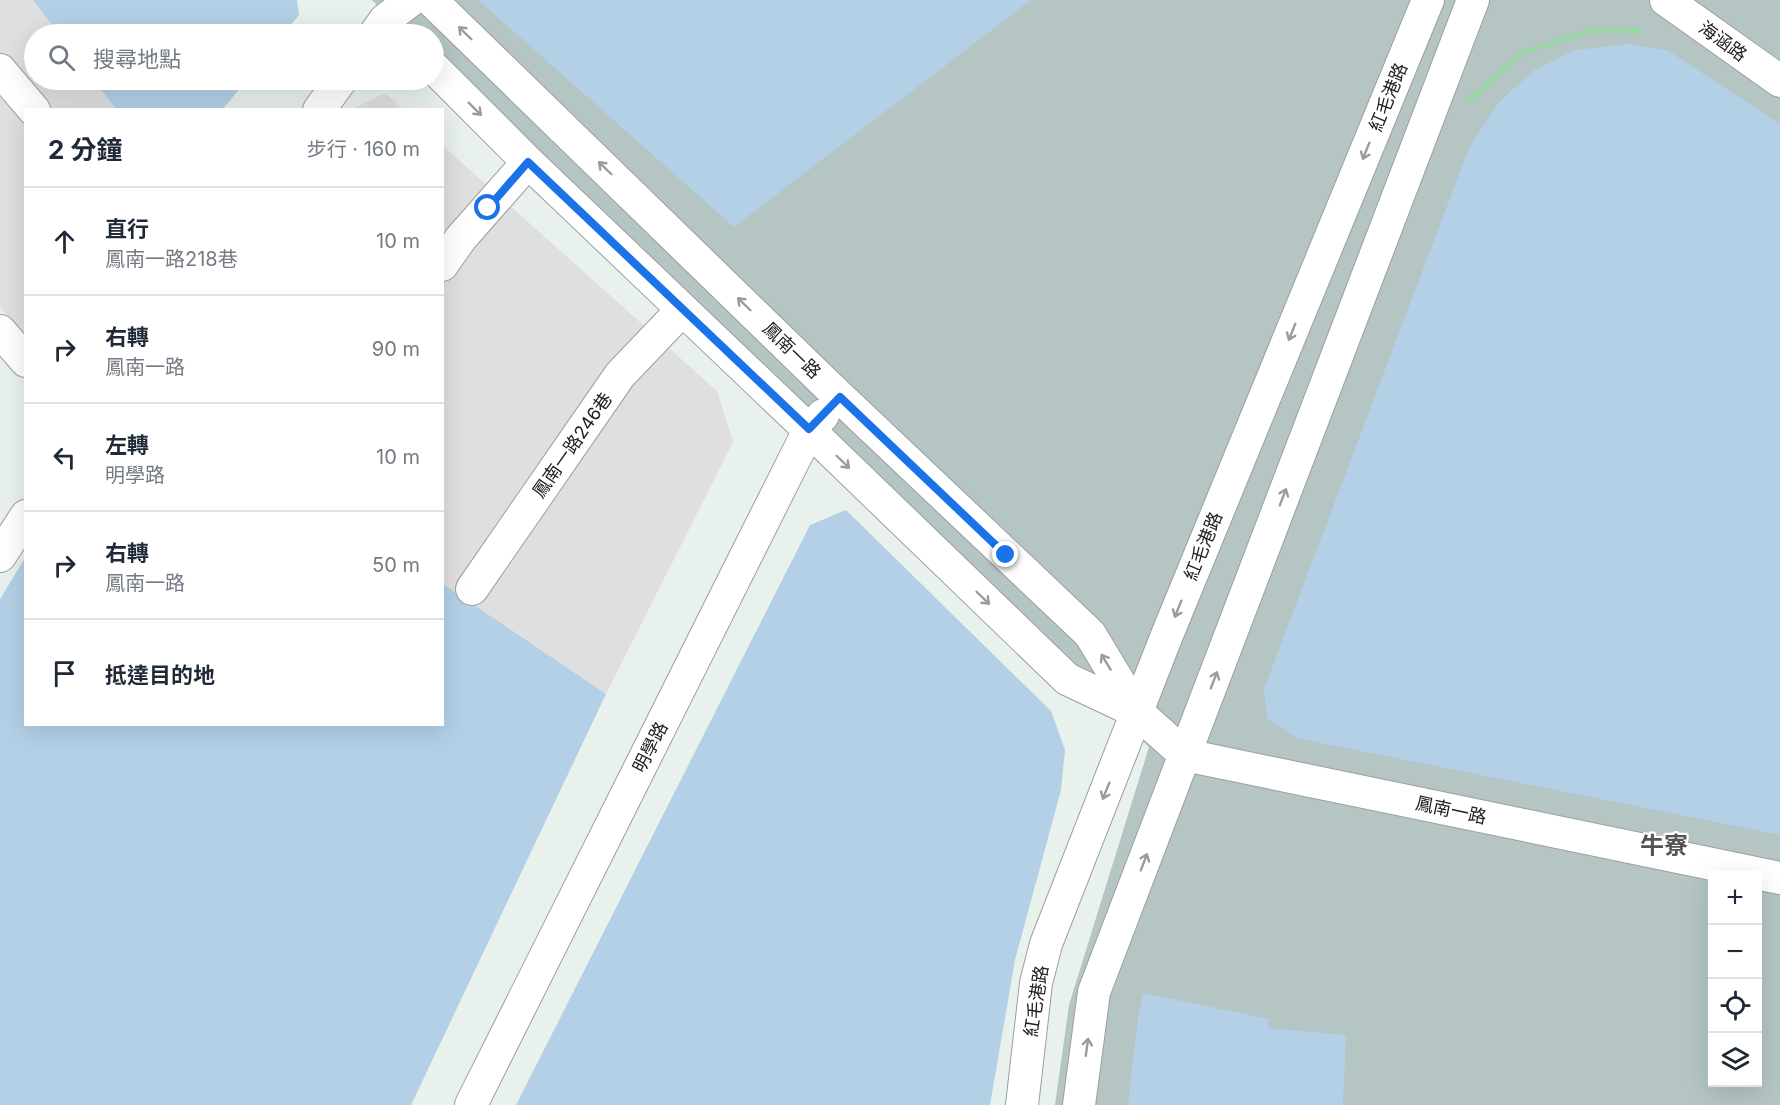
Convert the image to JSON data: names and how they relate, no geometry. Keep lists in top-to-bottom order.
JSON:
{
  "streets": {
    "street": [
      "海涵路",
      "紅毛港路",
      "鳳南一路",
      "鳳南一路246巷",
      "明學路"
    ]
  },
  "crossings": [
    ["紅毛港路", "鳳南一路"],
    ["鳳南一路", "鳳南一路246巷"],
    ["鳳南一路", "明學路"]
  ],
  "districts": ["牛寮"],
  "page": {
    "search": "搜尋地點",
    "heading": ["2 分鐘", "步行 · 160 m"],
    "list": [
      ["直行", "鳳南一路218巷", "10 m"],
      ["右轉", "鳳南一路", "90 m"],
      ["左轉", "明學路", "10 m"],
      ["右轉", "鳳南一路", "50 m"],
      "抵達目的地"
    ],
    "map_buttons": ["+", "−"]
  }
}
